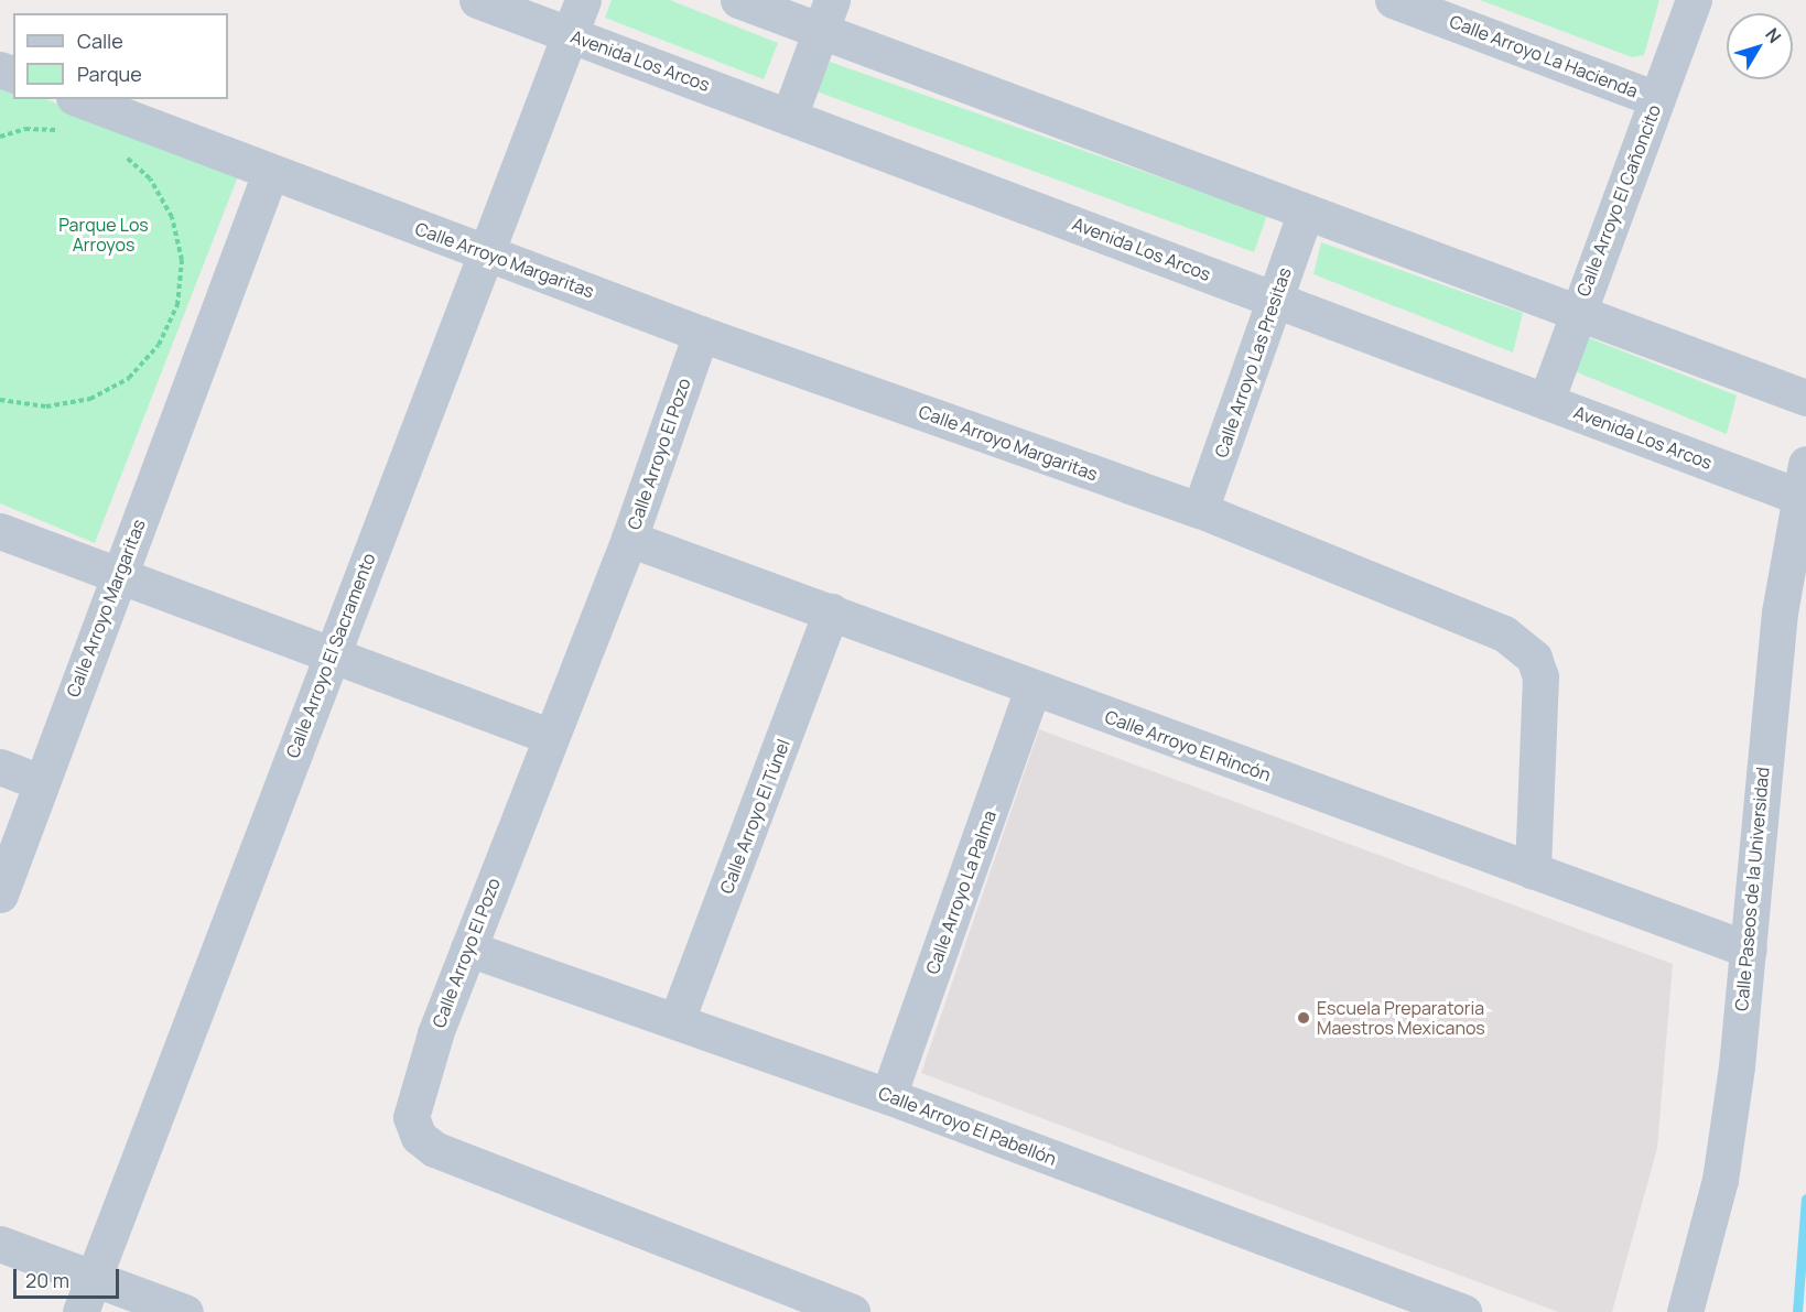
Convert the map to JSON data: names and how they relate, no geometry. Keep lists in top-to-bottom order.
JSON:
{
  "streets": {
    "street": [
      "Calle Arroyo La Hacienda",
      "Avenida Los Arcos",
      "Calle Arroyo El Cañoncito",
      "Calle Arroyo Margaritas",
      "Calle Arroyo Las Presitas",
      "Calle Arroyo El Pozo",
      "Calle Arroyo El Sacramento",
      "Calle Arroyo El Rincón",
      "Calle Arroyo El Túnel",
      "Calle Paseos de la Universidad",
      "Calle Arroyo La Palma",
      "Calle Arroyo El Pabellón"
    ]
  },
  "crossings": [
    ["Calle Arroyo La Hacienda", "Calle Arroyo El Cañoncito"],
    ["Avenida Los Arcos", "Calle Arroyo El Cañoncito"],
    ["Avenida Los Arcos", "Calle Arroyo Las Presitas"],
    ["Avenida Los Arcos", "Calle Arroyo El Sacramento"],
    ["Avenida Los Arcos", "Calle Paseos de la Universidad"],
    ["Calle Arroyo Margaritas", "Calle Arroyo Las Presitas"],
    ["Calle Arroyo Margaritas", "Calle Arroyo El Pozo"],
    ["Calle Arroyo Margaritas", "Calle Arroyo El Sacramento"],
    ["Calle Arroyo Margaritas", "Calle Arroyo El Rincón"],
    ["Calle Arroyo El Pozo", "Calle Arroyo El Rincón"],
    ["Calle Arroyo El Pozo", "Calle Arroyo El Pabellón"],
    ["Calle Arroyo El Rincón", "Calle Arroyo El Túnel"],
    ["Calle Arroyo El Rincón", "Calle Paseos de la Universidad"],
    ["Calle Arroyo El Rincón", "Calle Arroyo La Palma"],
    ["Calle Arroyo El Túnel", "Calle Arroyo El Pabellón"],
    ["Calle Arroyo La Palma", "Calle Arroyo El Pabellón"]
  ],
  "parks": ["Parque Los Arroyos"],
  "places": ["Escuela Preparatoria Maestros Mexicanos"],
  "legend": ["Calle", "Parque"],
  "scale_bar": "20 m",
  "north": "top right"
}
